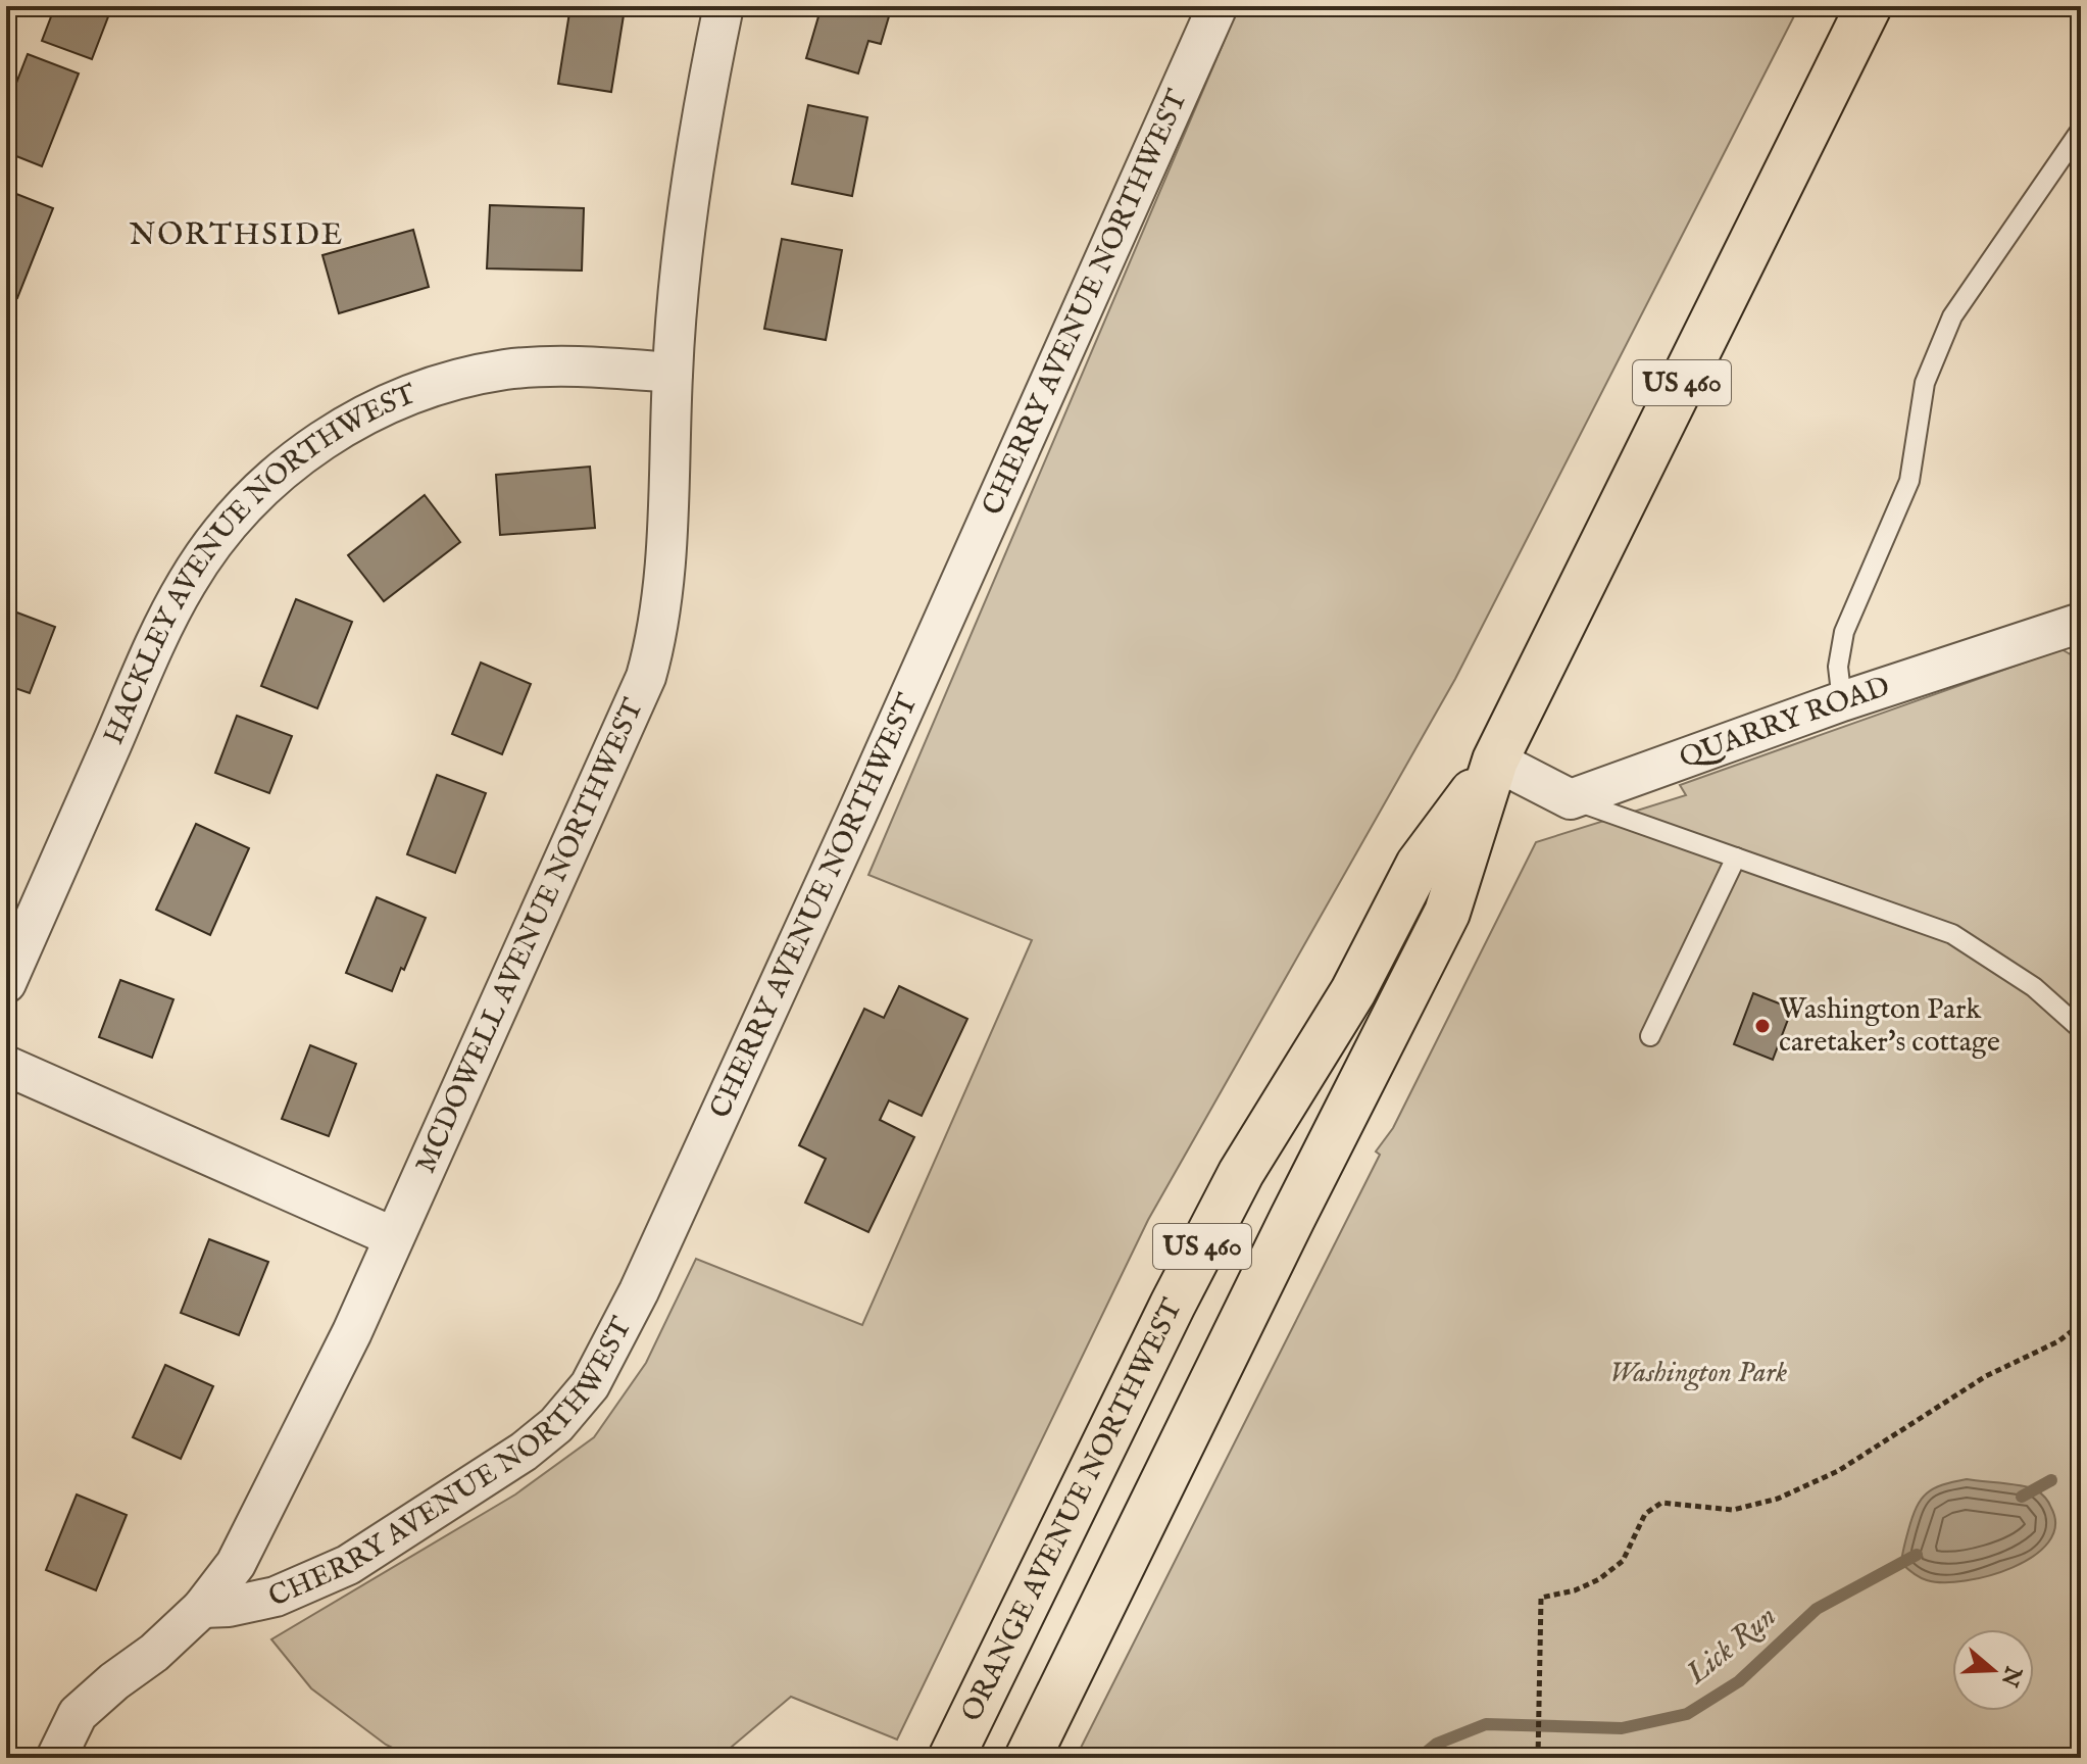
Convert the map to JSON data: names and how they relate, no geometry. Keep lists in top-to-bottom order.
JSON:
{
  "streets": {
    "main road": ["US 460", "ORANGE AVENUE NORTHWEST"],
    "street": [
      "CHERRY AVENUE NORTHWEST",
      "HACKLEY AVENUE NORTHWEST",
      "QUARRY ROAD",
      "MCDOWELL AVENUE NORTHWEST"
    ]
  },
  "crossings": [
    ["CHERRY AVENUE NORTHWEST", "MCDOWELL AVENUE NORTHWEST"],
    ["HACKLEY AVENUE NORTHWEST", "MCDOWELL AVENUE NORTHWEST"]
  ],
  "districts": ["NORTHSIDE"],
  "water": ["Lick Run"],
  "parks": ["Washington Park"],
  "places": ["Washington Park caretaker's cottage"],
  "north": "right"
}
